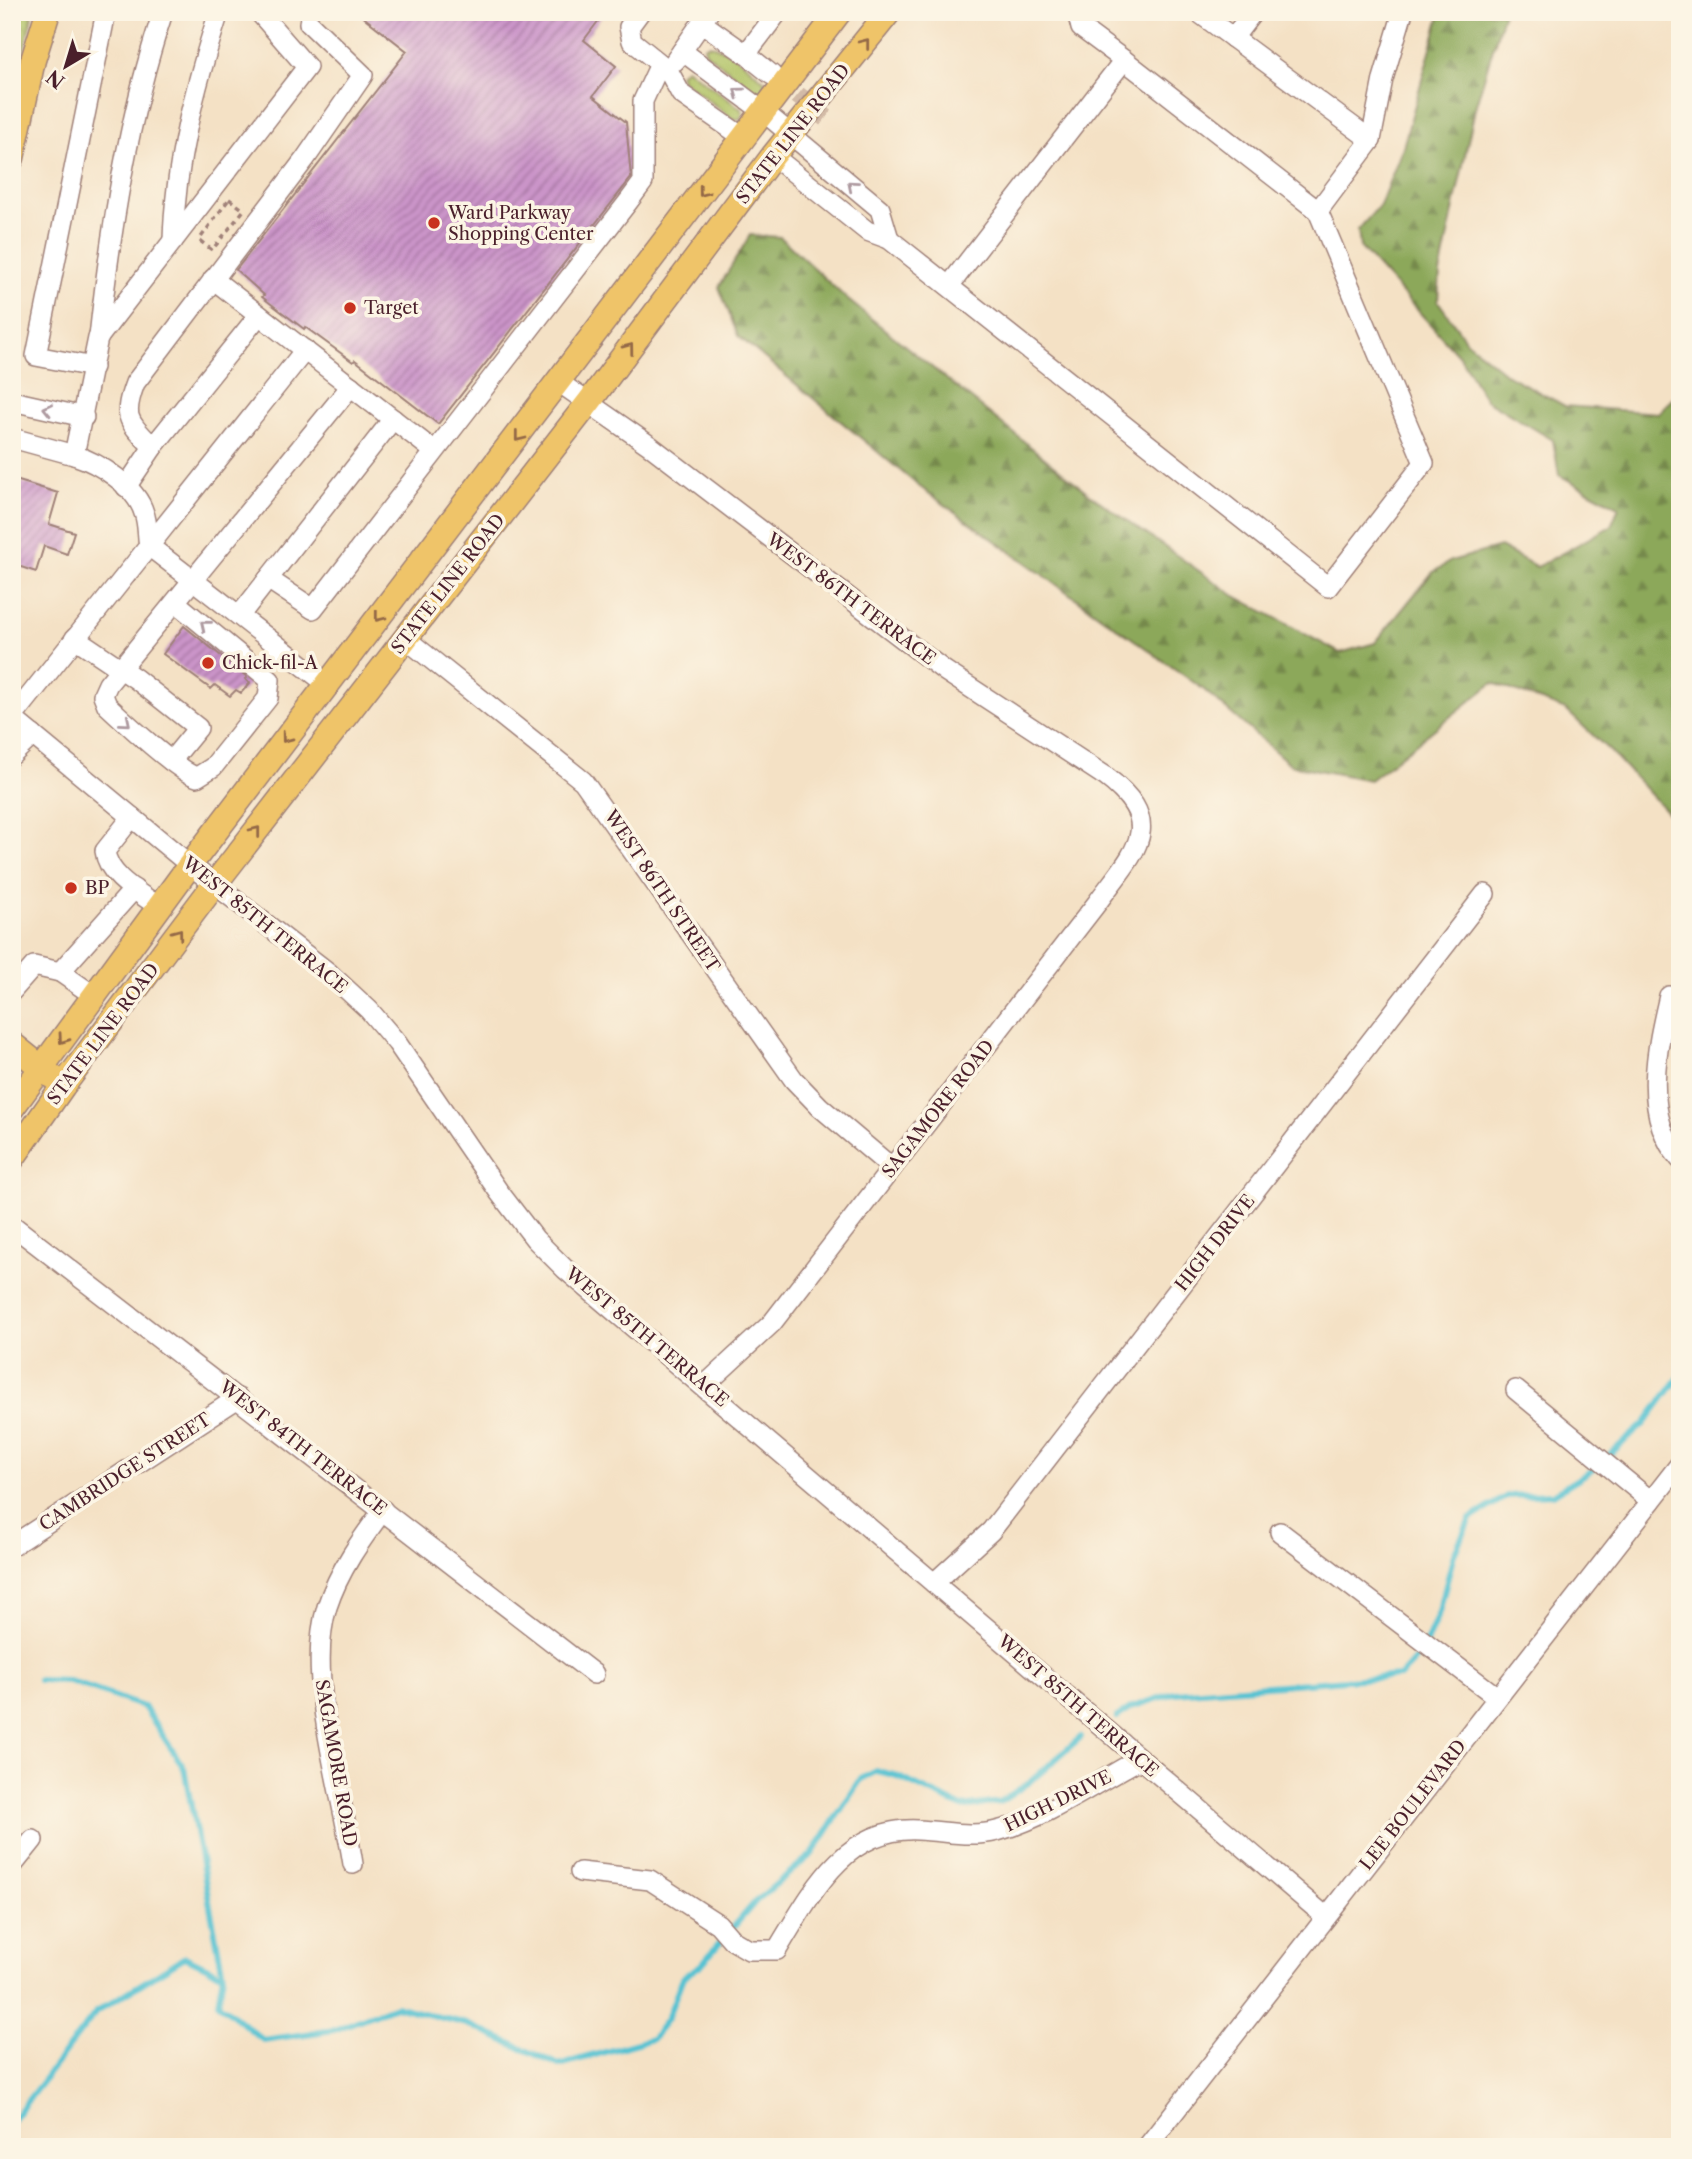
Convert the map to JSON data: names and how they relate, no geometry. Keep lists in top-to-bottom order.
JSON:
{
  "streets": {
    "main road": ["STATE LINE ROAD"],
    "street": [
      "WEST 86TH TERRACE",
      "WEST 86TH STREET",
      "WEST 85TH TERRACE",
      "SAGAMORE ROAD",
      "HIGH DRIVE",
      "WEST 84TH TERRACE",
      "CAMBRIDGE STREET",
      "LEE BOULEVARD"
    ]
  },
  "crossings": [
    ["STATE LINE ROAD", "WEST 86TH TERRACE"],
    ["STATE LINE ROAD", "WEST 86TH STREET"],
    ["STATE LINE ROAD", "WEST 85TH TERRACE"],
    ["WEST 86TH TERRACE", "SAGAMORE ROAD"],
    ["WEST 86TH STREET", "SAGAMORE ROAD"],
    ["WEST 85TH TERRACE", "SAGAMORE ROAD"],
    ["WEST 85TH TERRACE", "HIGH DRIVE"],
    ["WEST 85TH TERRACE", "LEE BOULEVARD"],
    ["SAGAMORE ROAD", "WEST 84TH TERRACE"],
    ["WEST 84TH TERRACE", "CAMBRIDGE STREET"]
  ],
  "places": [
    "Ward Parkway Shopping Center",
    "Target",
    "Chick-fil-A",
    "BP"
  ],
  "north": "bottom left"
}
